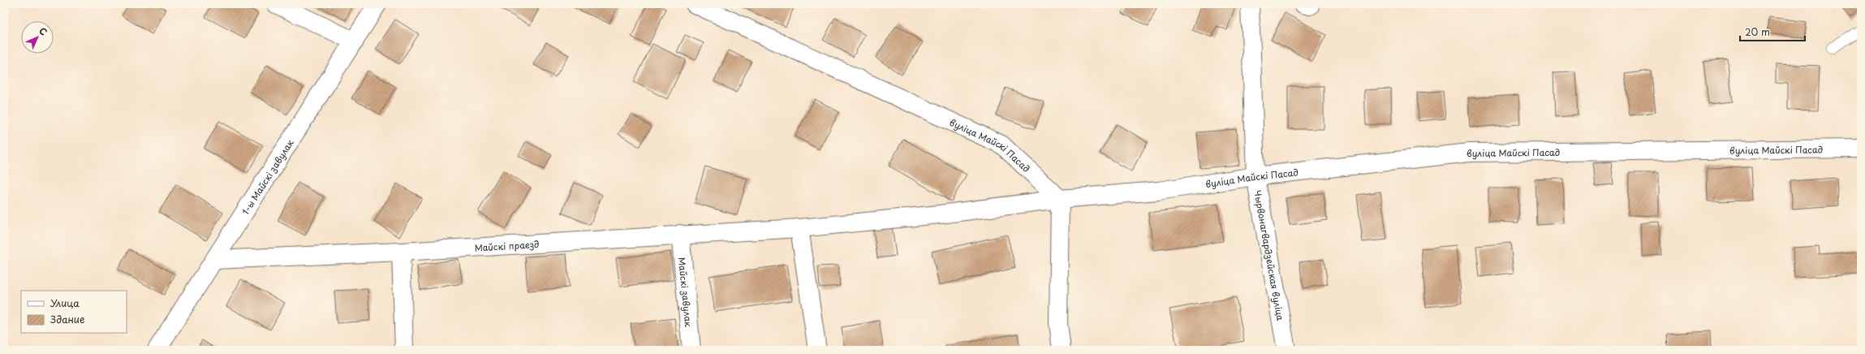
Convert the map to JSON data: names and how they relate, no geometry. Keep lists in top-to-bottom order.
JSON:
{
  "streets": {
    "street": [
      "вуліца Майскі Пасад",
      "1-ы Майскі завулак",
      "Майскі праезд",
      "Чырвонагвардзейская вуліца",
      "Майскі завулак"
    ]
  },
  "crossings": [
    ["вуліца Майскі Пасад", "Майскі праезд"],
    ["вуліца Майскі Пасад", "Чырвонагвардзейская вуліца"],
    ["1-ы Майскі завулак", "Майскі праезд"],
    ["Майскі праезд", "Майскі завулак"]
  ],
  "legend": ["Улица", "Здание"],
  "scale_bar": "20 m",
  "north": "top right"
}
